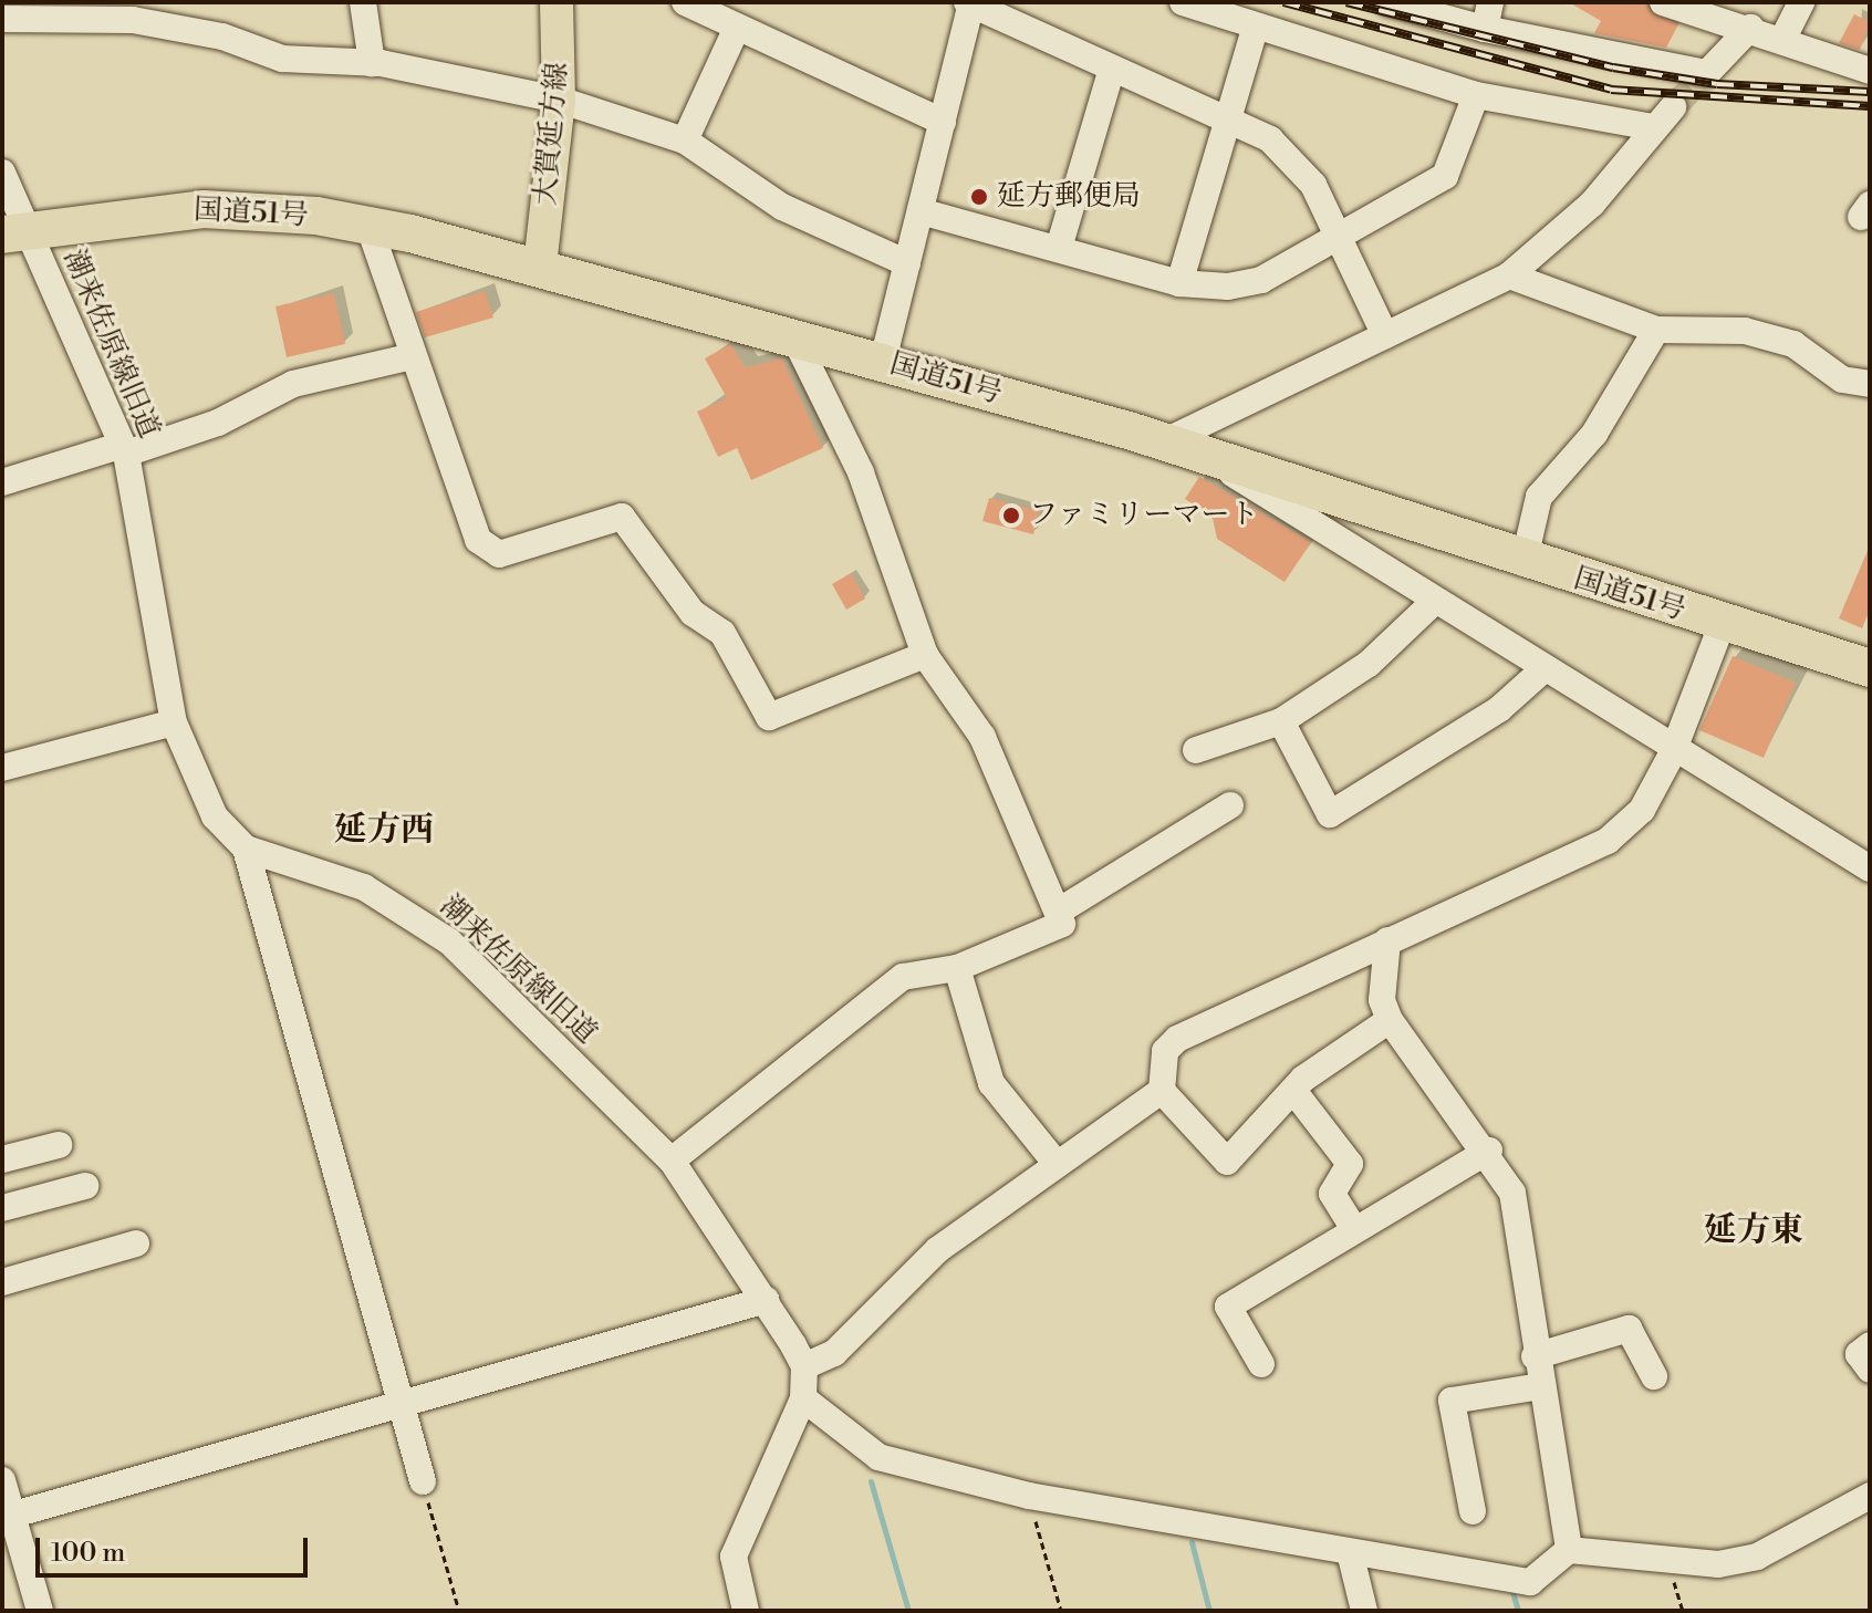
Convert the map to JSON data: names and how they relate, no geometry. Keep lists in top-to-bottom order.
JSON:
{
  "streets": {
    "highway": ["国道51号"],
    "main road": ["大賀延方線"],
    "street": ["潮来佐原線旧道"]
  },
  "crossings": [
    ["大賀延方線", "国道51号"],
    ["国道51号", "潮来佐原線旧道"]
  ],
  "districts": ["延方西", "延方東"],
  "places": ["延方郵便局", "ファミリーマート"],
  "scale_bar": "100 m"
}
